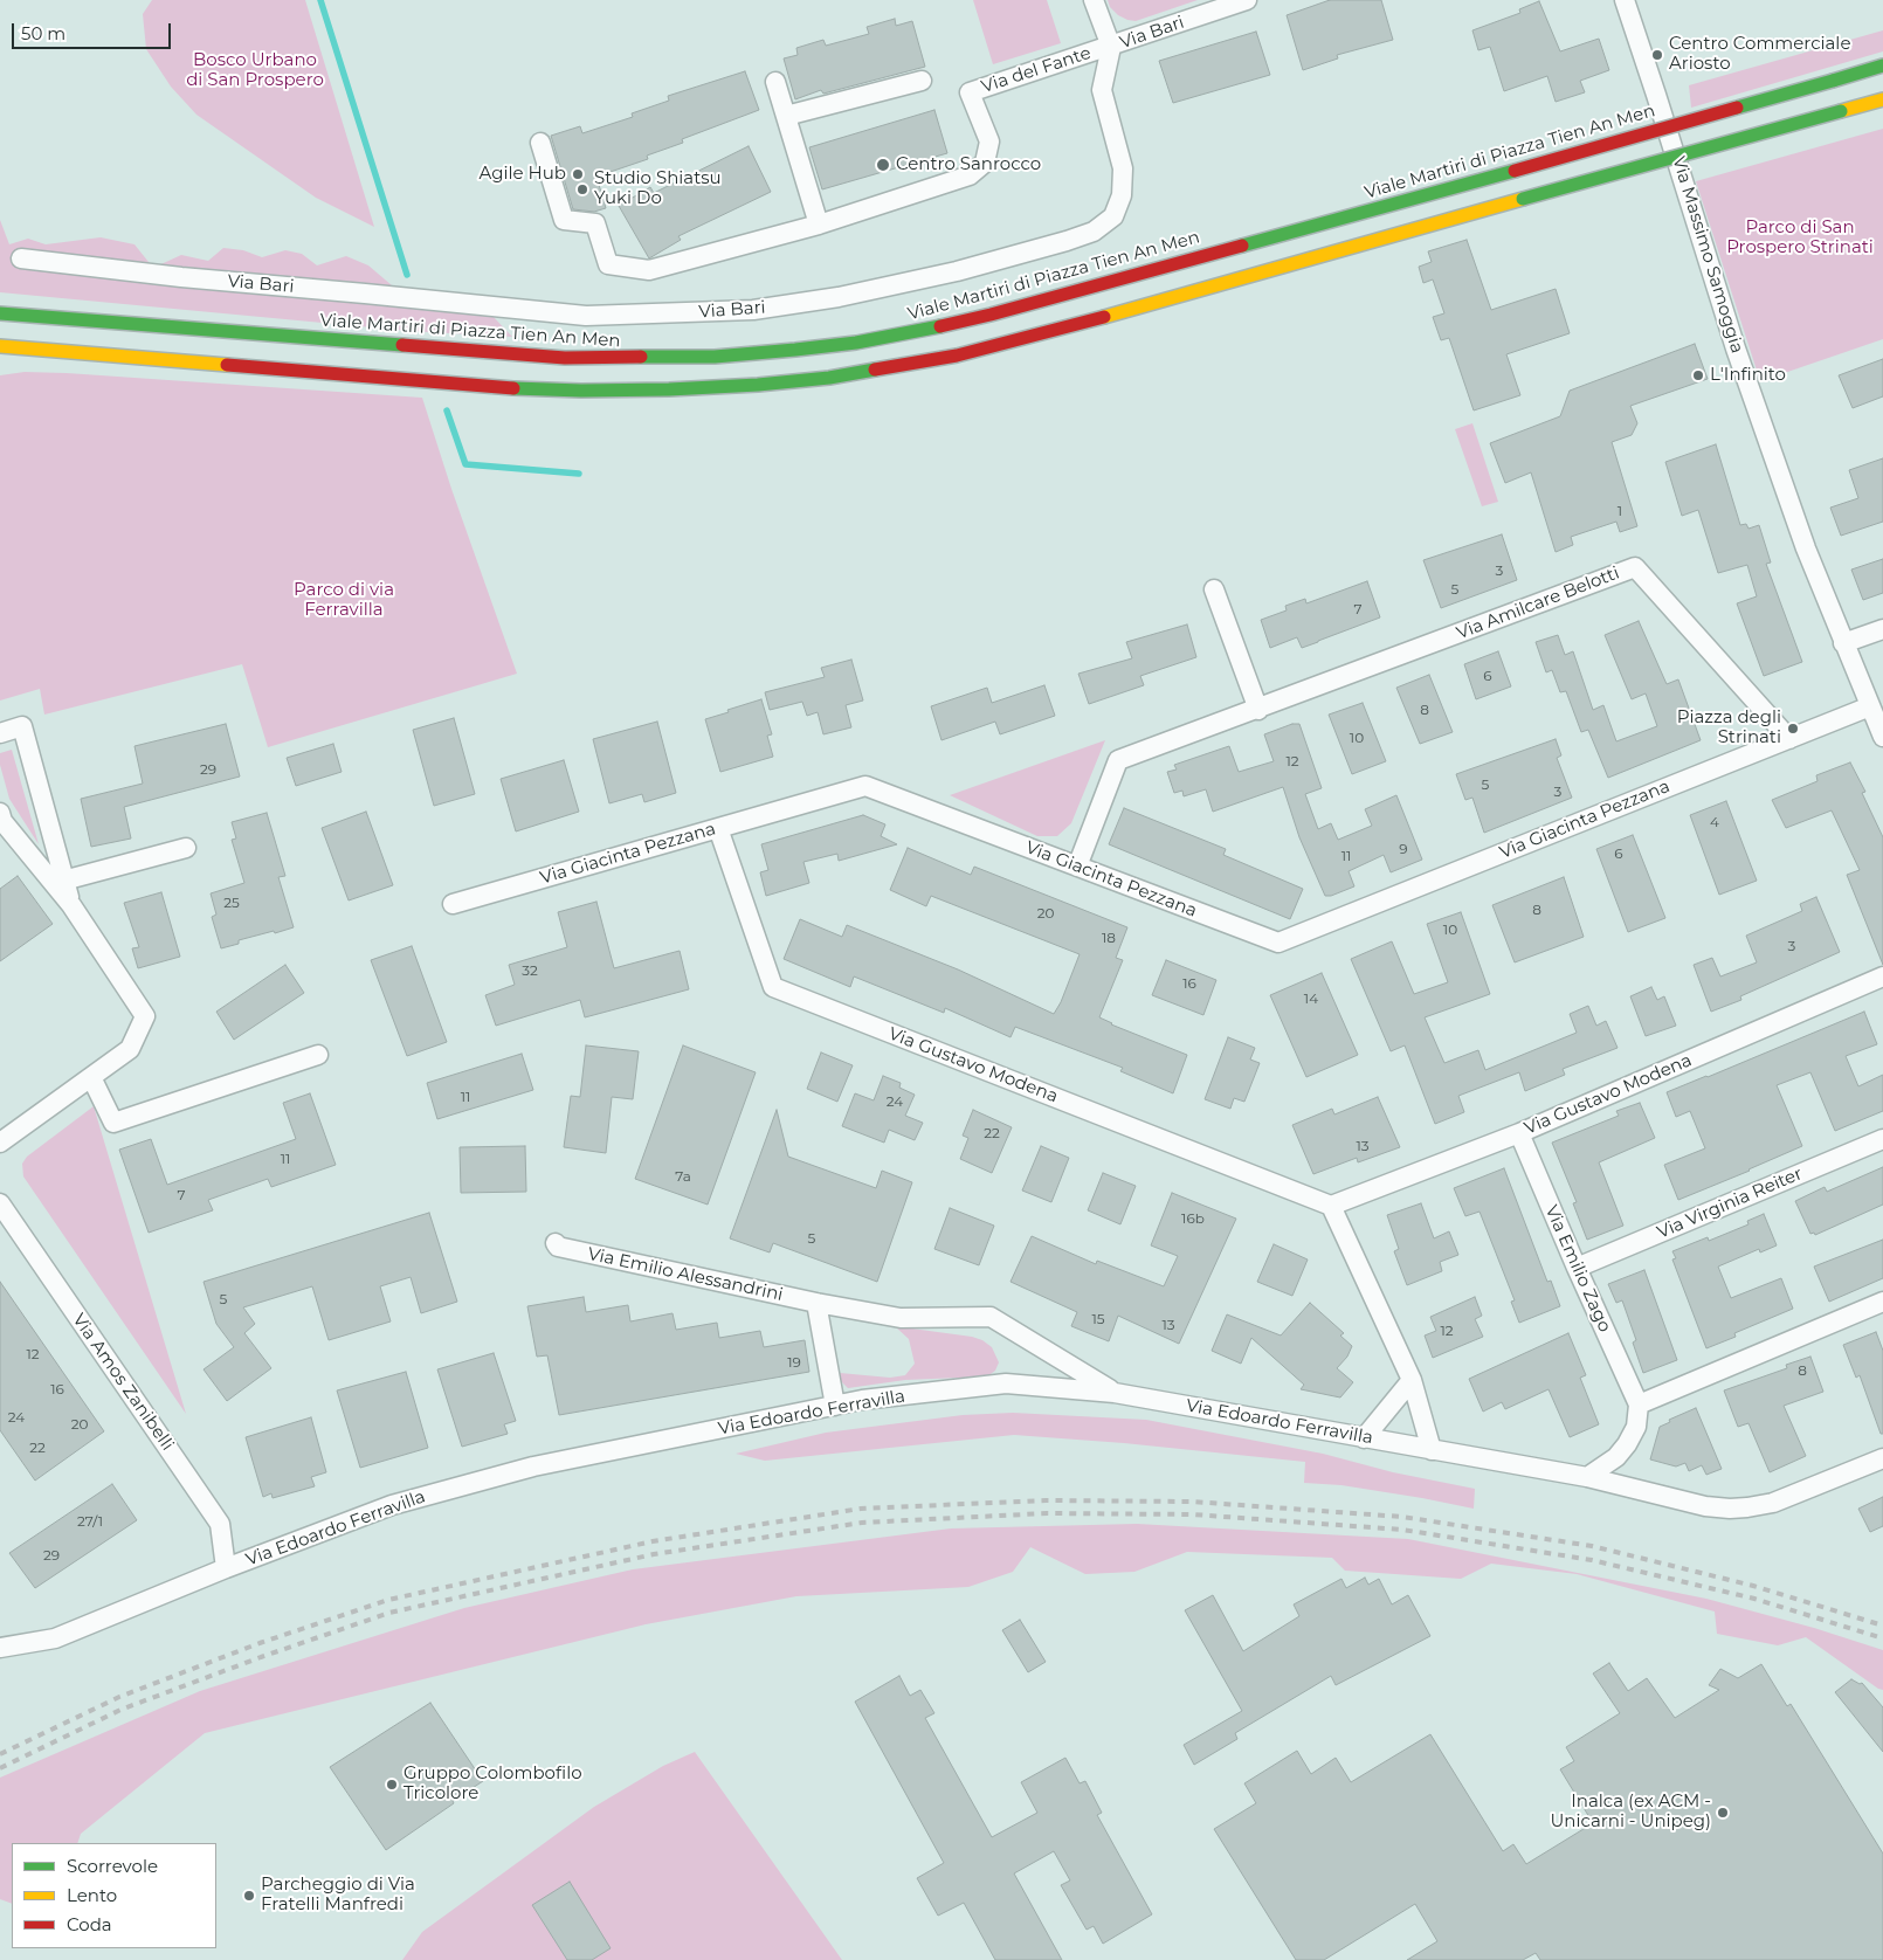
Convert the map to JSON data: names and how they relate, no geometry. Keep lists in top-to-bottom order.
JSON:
{
  "streets": {
    "highway": ["Viale Martiri di Piazza Tien An Men"],
    "street": [
      "Via Bari",
      "Via del Fante",
      "Via Massimo Samoggia",
      "Via Amilcare Belotti",
      "Via Giacinta Pezzana",
      "Via Gustavo Modena",
      "Via Virginia Reiter",
      "Via Emilio Zago",
      "Via Emilio Alessandrini",
      "Via Amos Zanibelli",
      "Via Edoardo Ferravilla"
    ]
  },
  "crossings": [
    ["Via Bari", "Via del Fante"],
    ["Via Amilcare Belotti", "Via Giacinta Pezzana"],
    ["Via Giacinta Pezzana", "Via Gustavo Modena"],
    ["Via Gustavo Modena", "Via Emilio Zago"],
    ["Via Virginia Reiter", "Via Emilio Zago"],
    ["Via Emilio Alessandrini", "Via Edoardo Ferravilla"],
    ["Via Amos Zanibelli", "Via Edoardo Ferravilla"]
  ],
  "parks": ["Bosco Urbano di San Prospero", "Parco di San Prospero Strinati", "Parco di via Ferravilla"],
  "places": [
    "Centro Commerciale Ariosto",
    "Centro Sanrocco",
    "Agile Hub",
    "Studio Shiatsu Yuki Do",
    "L'Infinito",
    "Piazza degli Strinati",
    "Gruppo Colombofilo Tricolore",
    "Inalca (ex ACM - Unicarni - Unipeg)",
    "Parcheggio di Via Fratelli Manfredi"
  ],
  "house_numbers": [
    "1",
    "3",
    "5",
    "7",
    "6",
    "8",
    "10",
    "12",
    "29",
    "5",
    "3",
    "4",
    "9",
    "6",
    "11",
    "25",
    "8",
    "20",
    "10",
    "18",
    "3",
    "32",
    "16",
    "14",
    "11",
    "24",
    "22",
    "13",
    "11",
    "7a",
    "7",
    "16b",
    "5",
    "5",
    "15",
    "13",
    "12",
    "12",
    "19",
    "8",
    "16",
    "24",
    "20",
    "22",
    "27/1",
    "29"
  ],
  "legend": ["Scorrevole", "Lento", "Coda"],
  "scale_bar": "50 m"
}
